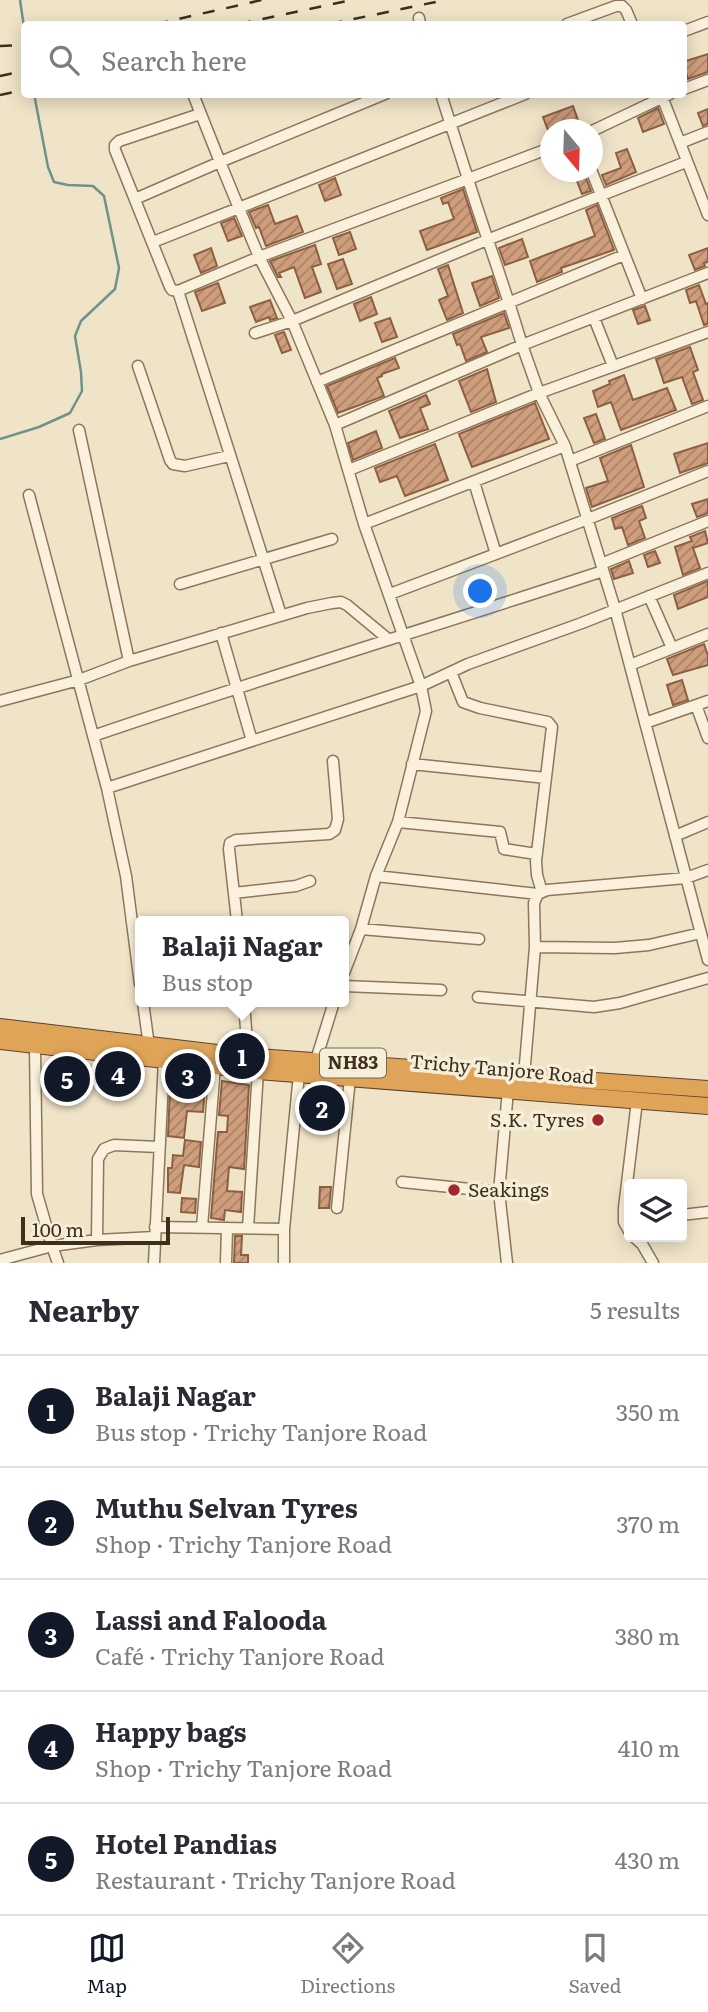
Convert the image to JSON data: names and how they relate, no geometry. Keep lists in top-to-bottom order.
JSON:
{
  "streets": {
    "highway": ["NH83", "Trichy Tanjore Road"]
  },
  "places": ["S.K. Tyres", "Seakings"],
  "scale_bar": "100 m",
  "north": "bottom",
  "page": {
    "search": "Search here",
    "popup": ["Balaji Nagar", "Bus stop"],
    "pins": [
      "1",
      "4",
      "3",
      "5",
      "2"
    ],
    "scale": "100 m",
    "heading": ["Nearby", "5 results"],
    "list": [
      {
        "mark": "1",
        "name": "Balaji Nagar",
        "note": "Bus stop · Trichy Tanjore Road",
        "value": "350 m"
      },
      {
        "mark": "2",
        "name": "Muthu Selvan Tyres",
        "note": "Shop · Trichy Tanjore Road",
        "value": "370 m"
      },
      {
        "mark": "3",
        "name": "Lassi and Falooda",
        "note": "Café · Trichy Tanjore Road",
        "value": "380 m"
      },
      {
        "mark": "4",
        "name": "Happy bags",
        "note": "Shop · Trichy Tanjore Road",
        "value": "410 m"
      },
      {
        "mark": "5",
        "name": "Hotel Pandias",
        "note": "Restaurant · Trichy Tanjore Road",
        "value": "430 m"
      }
    ],
    "nav": ["Map", "Directions", "Saved"]
  }
}
